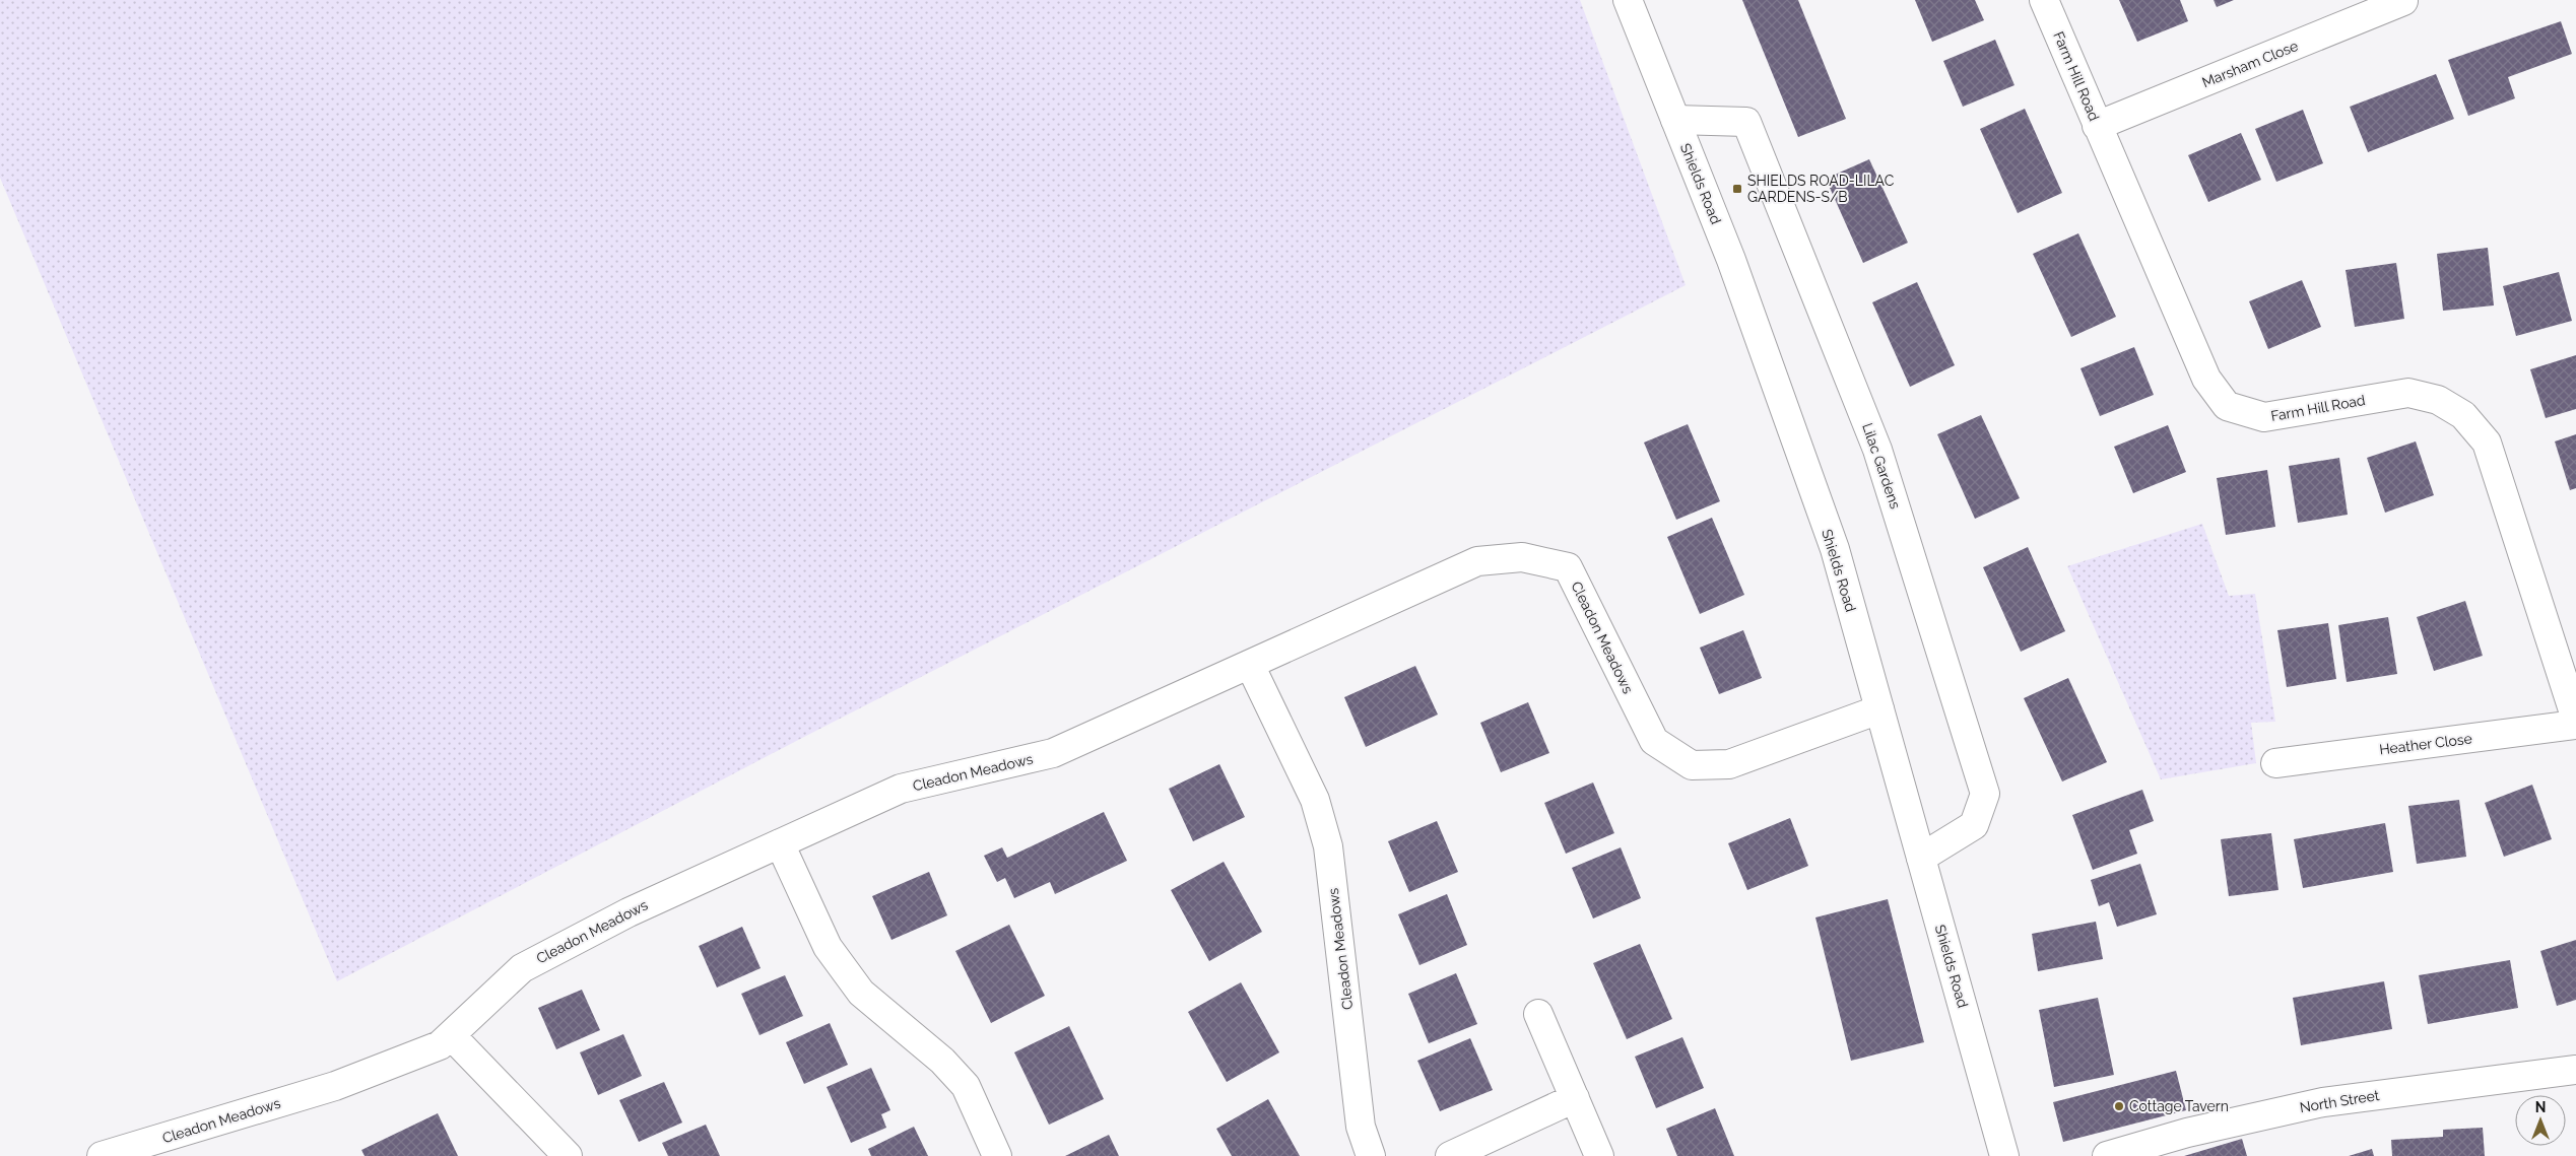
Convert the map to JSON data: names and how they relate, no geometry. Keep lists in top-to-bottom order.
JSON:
{
  "streets": {
    "main road": [
      "Marsham Close",
      "Farm Hill Road",
      "Shields Road",
      "Lilac Gardens",
      "Cleadon Meadows",
      "Heather Close",
      "North Street"
    ]
  },
  "crossings": [
    ["Marsham Close", "Farm Hill Road"],
    ["Shields Road", "Lilac Gardens"],
    ["Shields Road", "Cleadon Meadows"]
  ],
  "places": {
    "transit": ["SHIELDS ROAD-LILAC GARDENS-S/B"],
    "other": ["Cottage Tavern"]
  },
  "north": "top"
}
